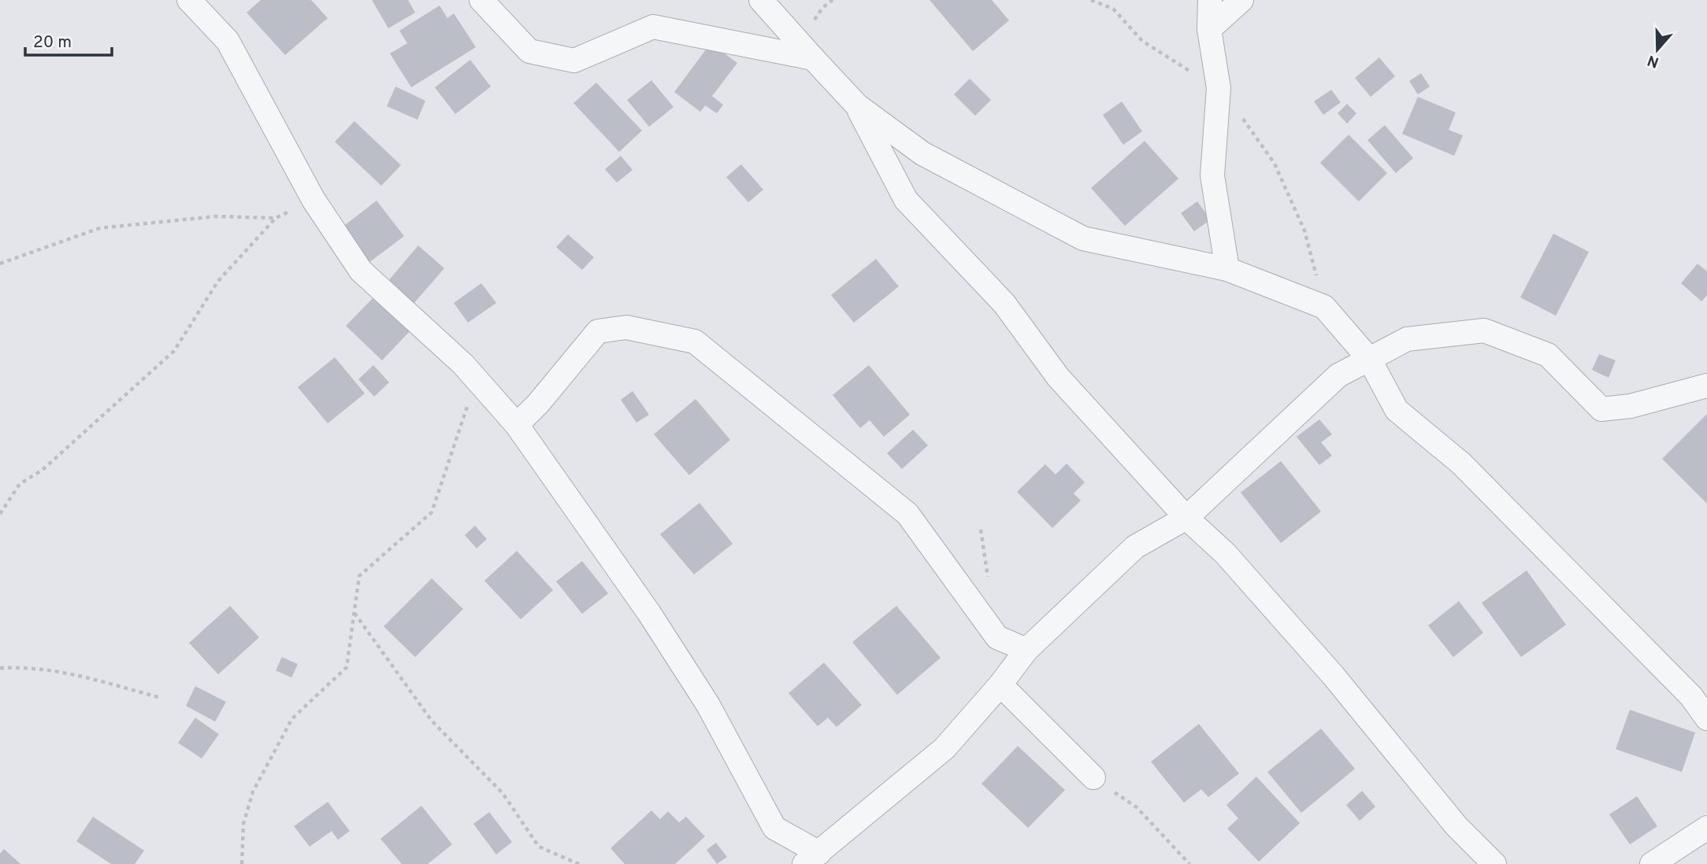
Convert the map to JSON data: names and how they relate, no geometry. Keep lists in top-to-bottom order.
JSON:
{
  "scale_bar": "20 m",
  "north": "bottom"
}
